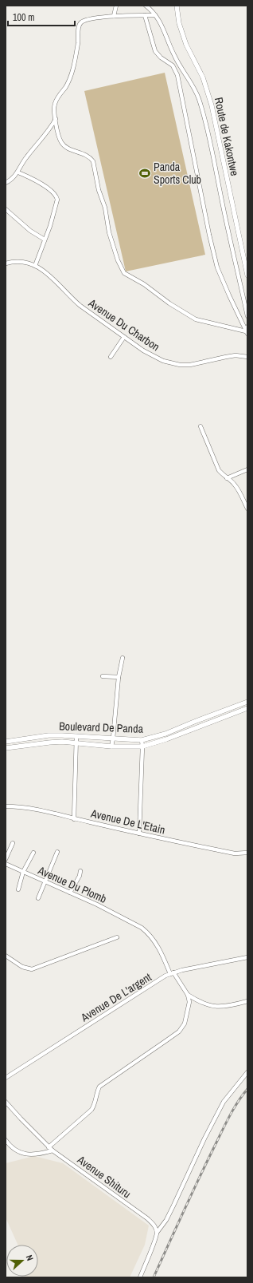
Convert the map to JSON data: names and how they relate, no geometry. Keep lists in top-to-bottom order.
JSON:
{
  "streets": {
    "street": [
      "Route de Kakontwe",
      "Avenue Du Charbon",
      "Boulevard De Panda",
      "Avenue De L'Etain",
      "Avenue Du Plomb",
      "Avenue De L'argent",
      "Avenue Shituru"
    ]
  },
  "crossings": [
    ["Avenue Du Plomb", "Avenue De L'argent"]
  ],
  "places": {
    "sports": ["Panda Sports Club"]
  },
  "scale_bar": "100 m",
  "north": "right"
}
